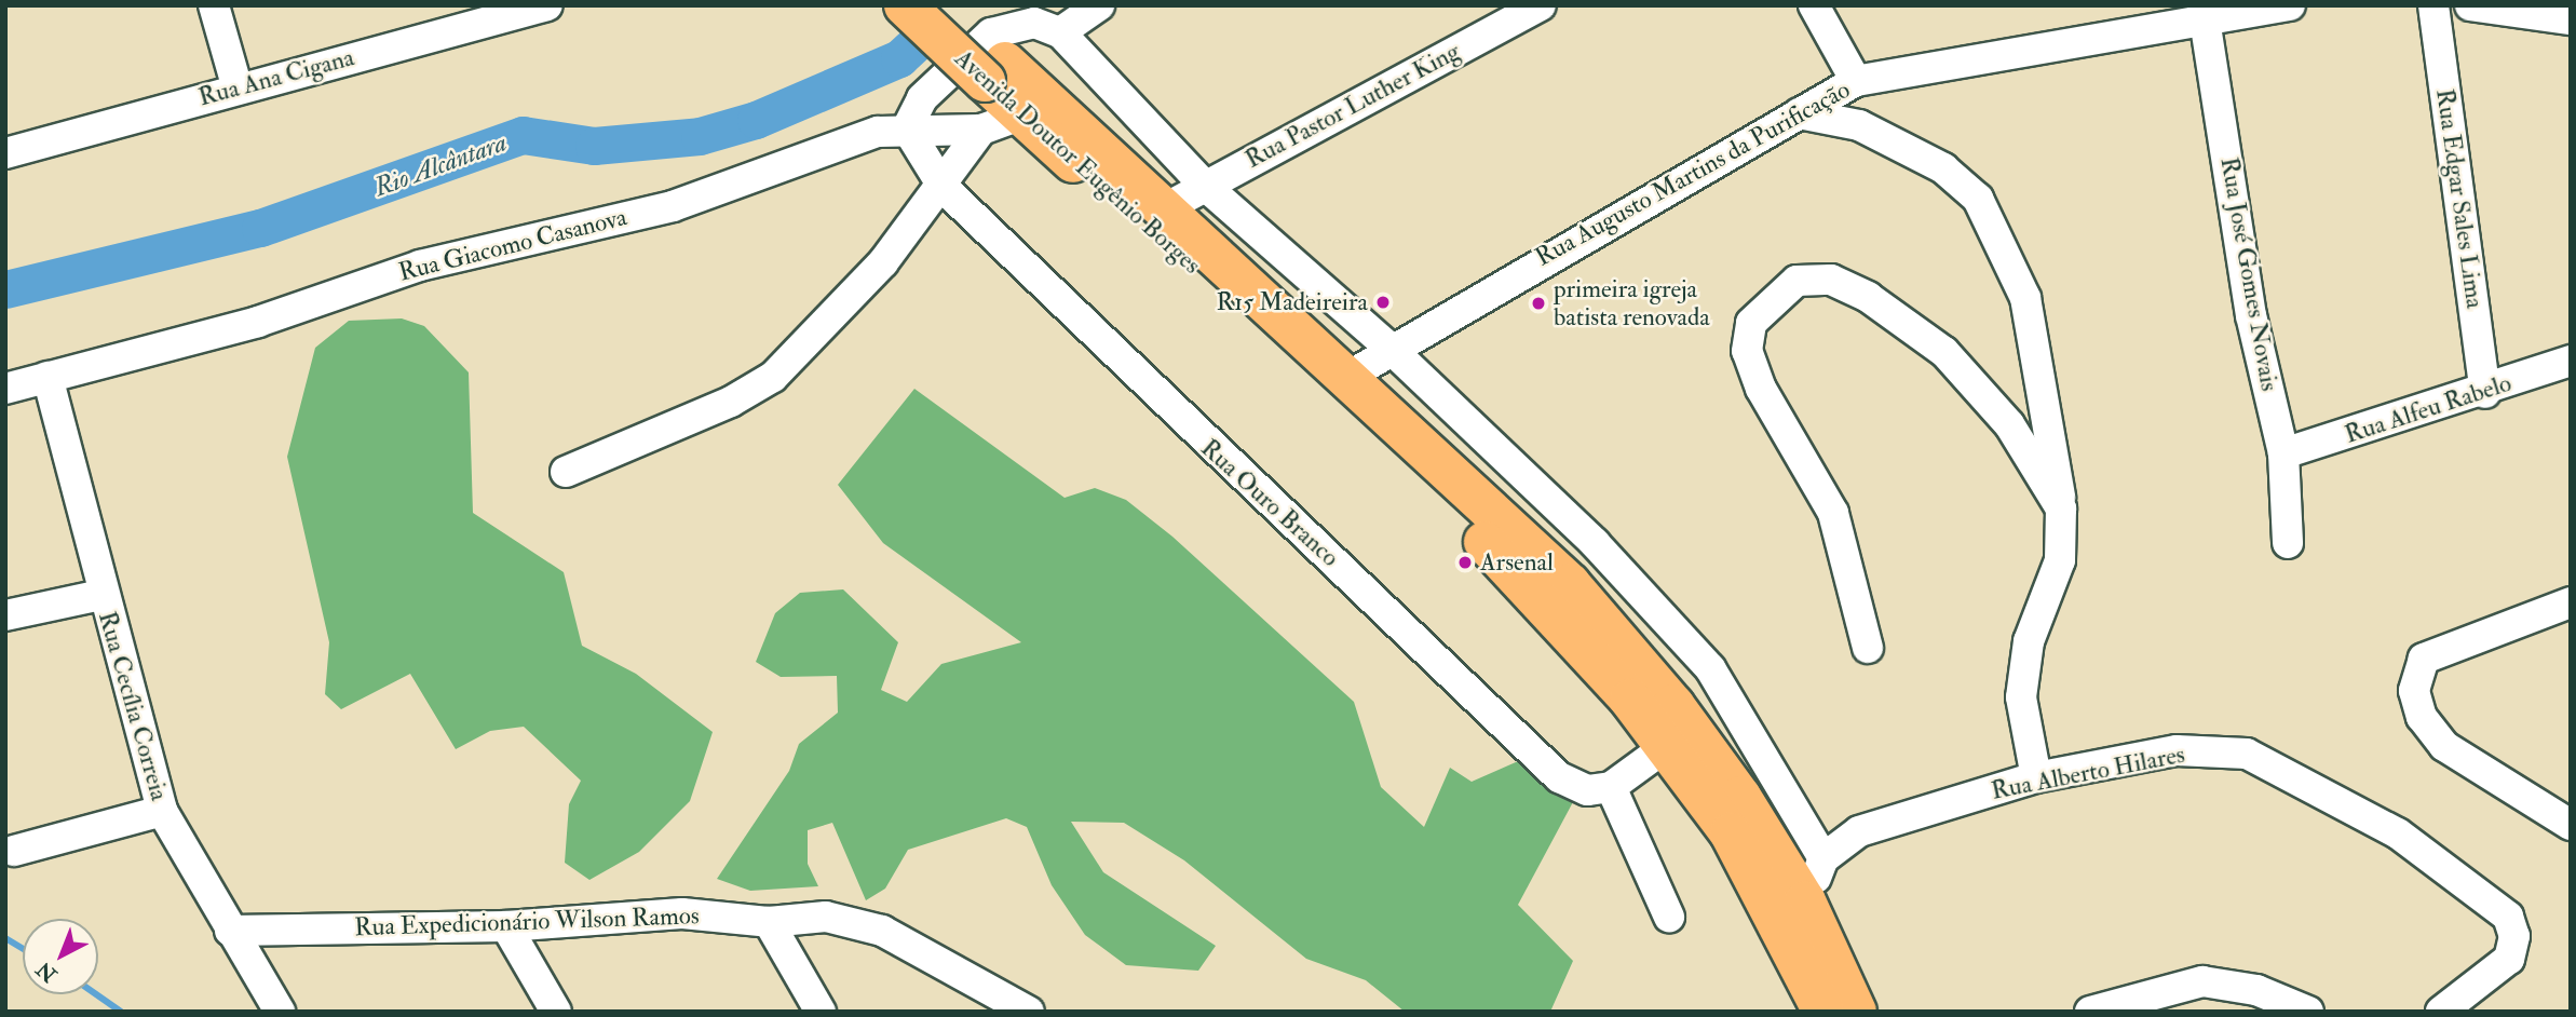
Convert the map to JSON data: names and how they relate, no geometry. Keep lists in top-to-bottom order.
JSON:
{
  "streets": {
    "highway": ["Avenida Doutor Eugênio Borges"],
    "street": [
      "Rua Ana Cigana",
      "Rua Pastor Luther King",
      "Rua Augusto Martins da Purificação",
      "Rua Edgar Sales Lima",
      "Rua Giacomo Casanova",
      "Rua José Gomes Novais",
      "Rua Alfeu Rabelo",
      "Rua Ouro Branco",
      "Rua Cecília Correia",
      "Rua Alberto Hilares",
      "Rua Expedicionário Wilson Ramos"
    ]
  },
  "crossings": [
    ["Rua Pastor Luther King", "Avenida Doutor Eugênio Borges"],
    ["Avenida Doutor Eugênio Borges", "Rua Augusto Martins da Purificação"],
    ["Avenida Doutor Eugênio Borges", "Rua Giacomo Casanova"],
    ["Avenida Doutor Eugênio Borges", "Rua Alberto Hilares"],
    ["Rua Augusto Martins da Purificação", "Rua José Gomes Novais"],
    ["Rua Edgar Sales Lima", "Rua Alfeu Rabelo"],
    ["Rua Giacomo Casanova", "Rua Ouro Branco"],
    ["Rua Giacomo Casanova", "Rua Cecília Correia"],
    ["Rua José Gomes Novais", "Rua Alfeu Rabelo"],
    ["Rua Cecília Correia", "Rua Expedicionário Wilson Ramos"]
  ],
  "water": ["Rio Alcântara"],
  "places": ["R15 Madeireira", "primeira igreja batista renovada", "Arsenal"],
  "north": "bottom left"
}
